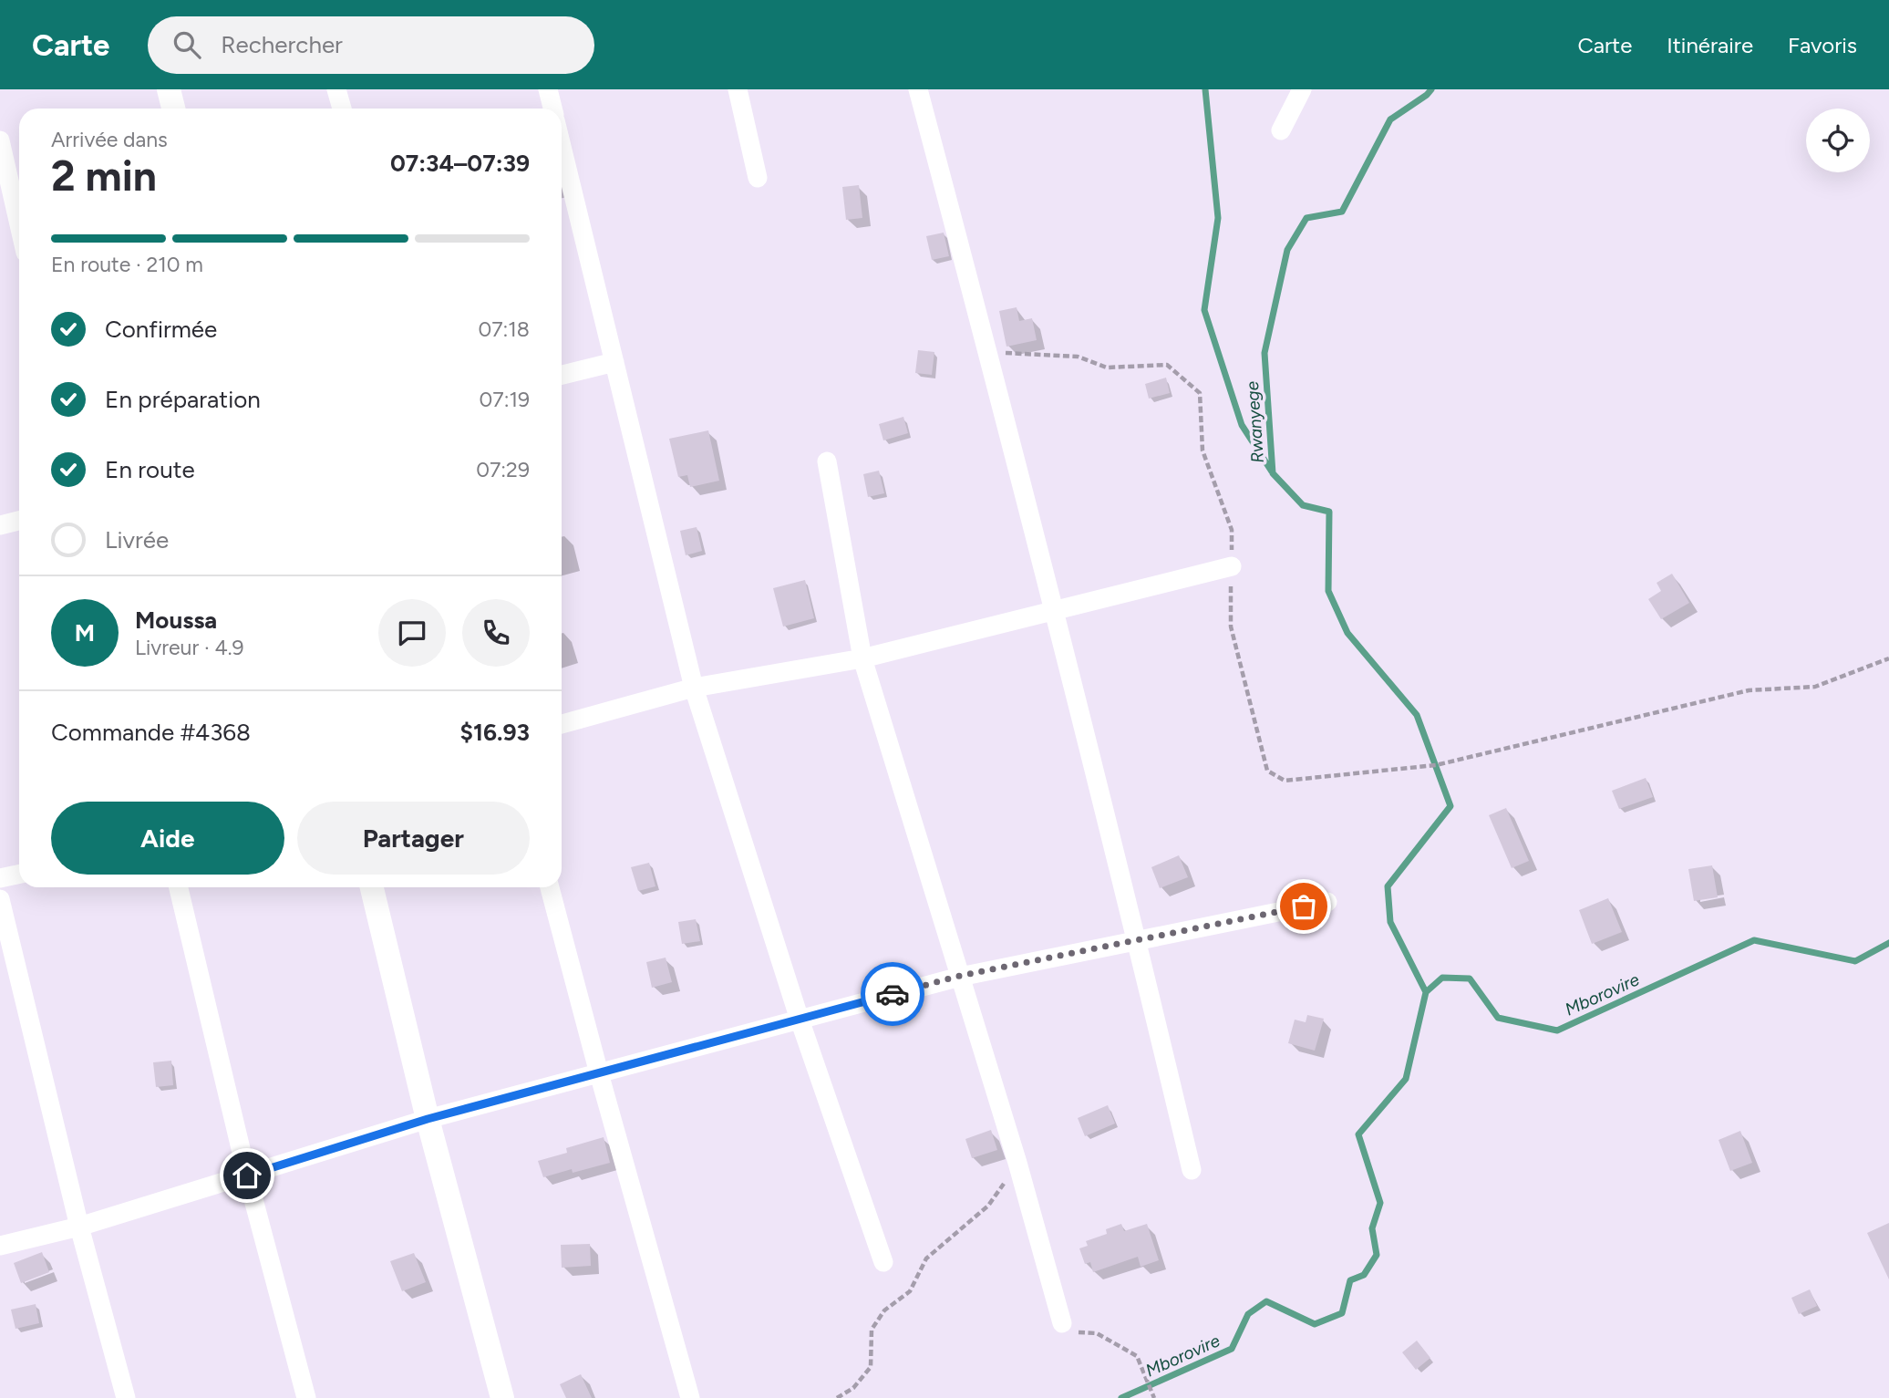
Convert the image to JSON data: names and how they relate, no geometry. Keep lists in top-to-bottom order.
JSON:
{
  "water": ["Rwanyege", "Mborovire"],
  "page": {
    "header": "Carte",
    "search": "Rechercher",
    "nav": ["Carte", "Itinéraire", "Favoris"],
    "heading": ["2 min", "Arrivée dans", "07:34–07:39"],
    "panel": [
      "Moussa",
      "Livreur · 4.9",
      "Commande #4368",
      "$16.93"
    ],
    "bar": "En route · 210 m",
    "list": [
      ["Confirmée", "07:18"],
      ["En préparation", "07:19"],
      ["En route", "07:29"],
      "Livrée"
    ],
    "round": "M",
    "buttons": ["Aide", "Partager"]
  }
}
